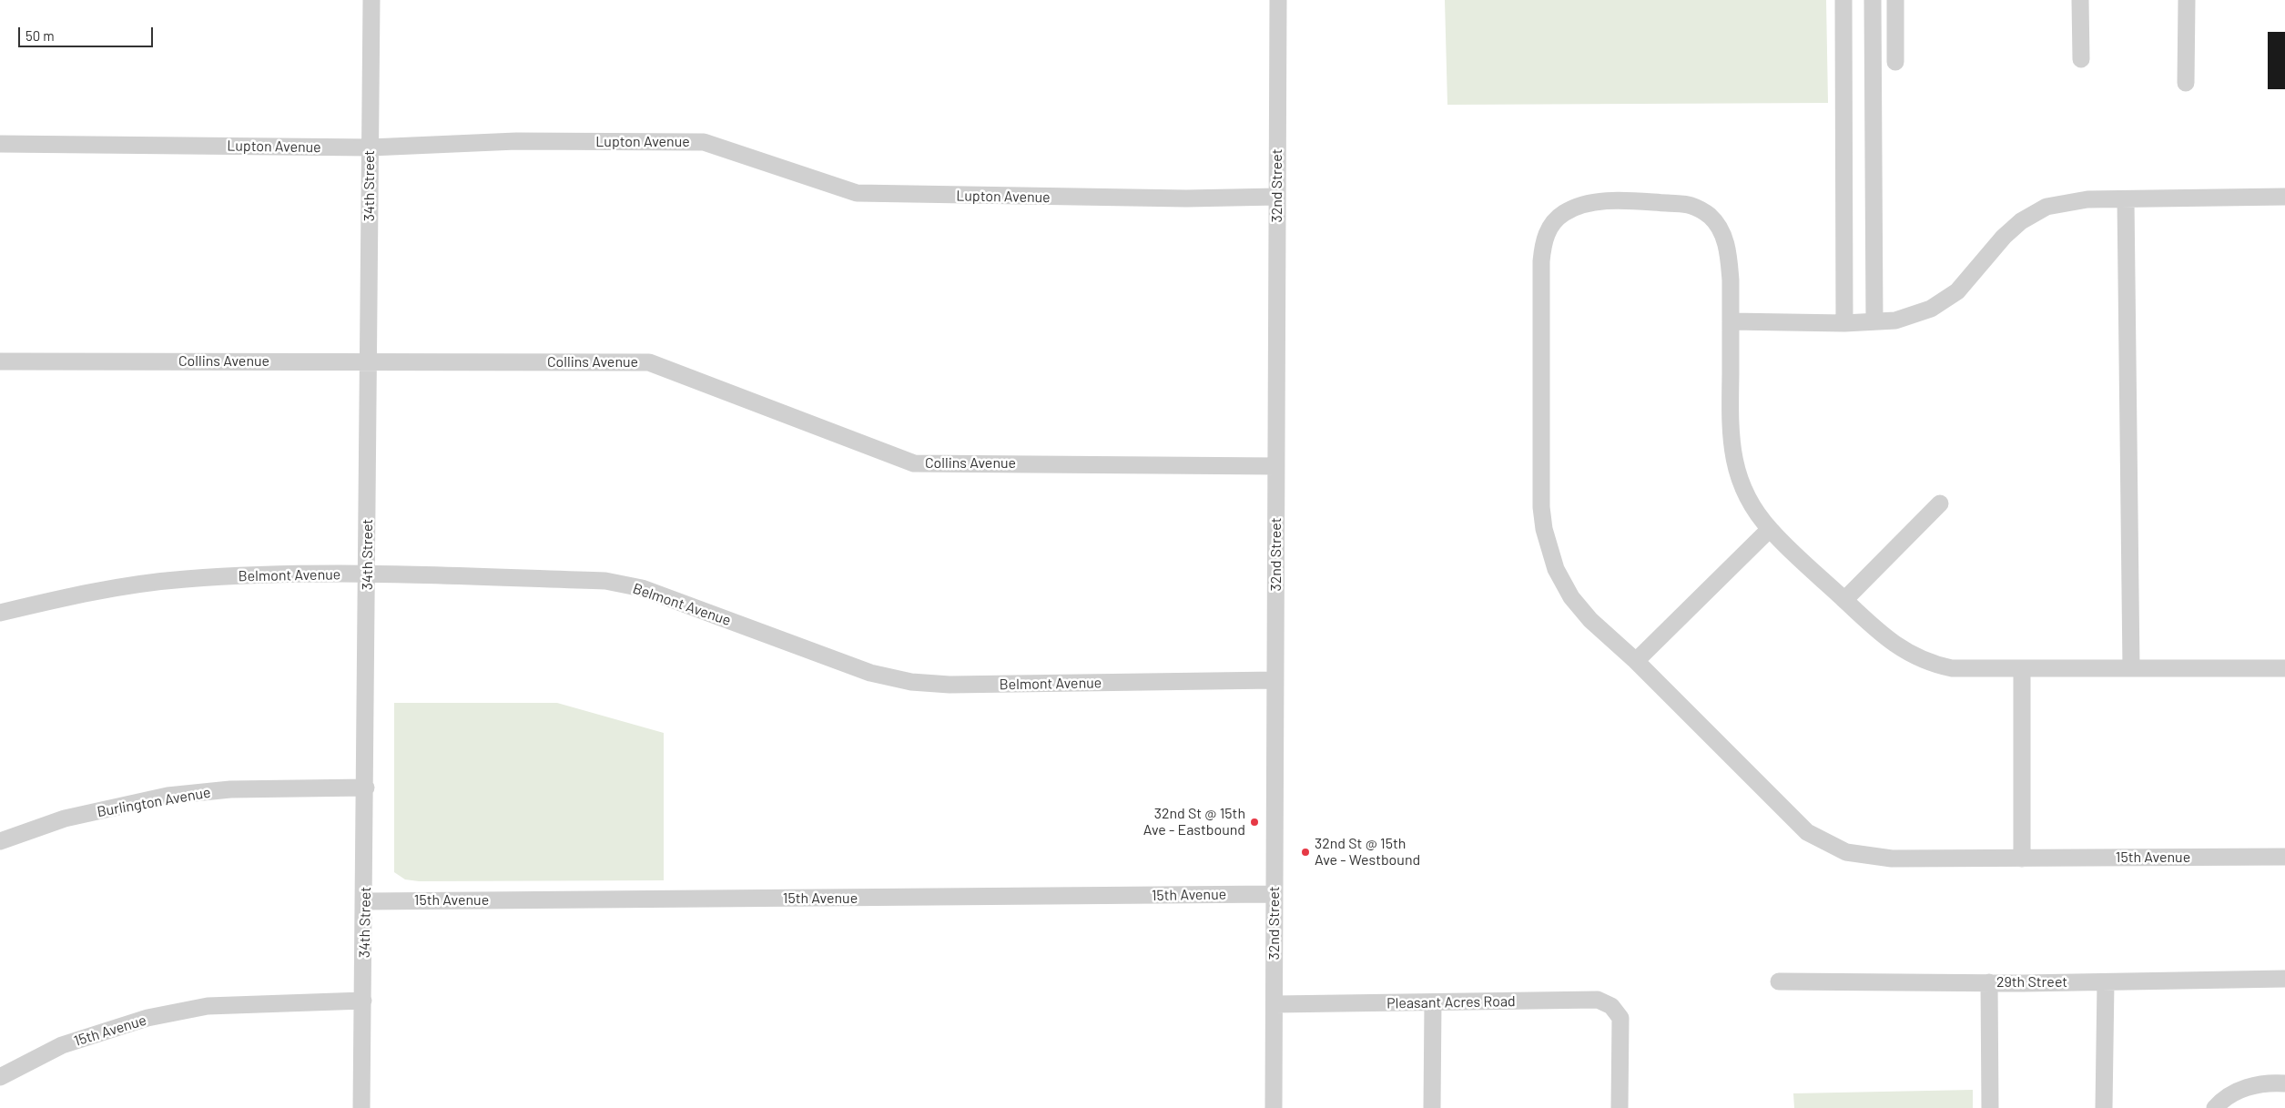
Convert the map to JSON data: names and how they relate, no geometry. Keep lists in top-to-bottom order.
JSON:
{
  "streets": {
    "street": [
      "Lupton Avenue",
      "34th Street",
      "32nd Street",
      "Collins Avenue",
      "Belmont Avenue",
      "Burlington Avenue",
      "15th Avenue",
      "29th Street",
      "Pleasant Acres Road"
    ]
  },
  "crossings": [
    ["Lupton Avenue", "34th Street"],
    ["Lupton Avenue", "32nd Street"],
    ["34th Street", "Collins Avenue"],
    ["34th Street", "Belmont Avenue"],
    ["34th Street", "Burlington Avenue"],
    ["34th Street", "15th Avenue"],
    ["32nd Street", "Collins Avenue"],
    ["32nd Street", "Belmont Avenue"],
    ["32nd Street", "15th Avenue"],
    ["32nd Street", "Pleasant Acres Road"]
  ],
  "places": ["32nd St @ 15th Ave - Eastbound", "32nd St @ 15th Ave - Westbound"],
  "scale_bar": "50 m"
}
